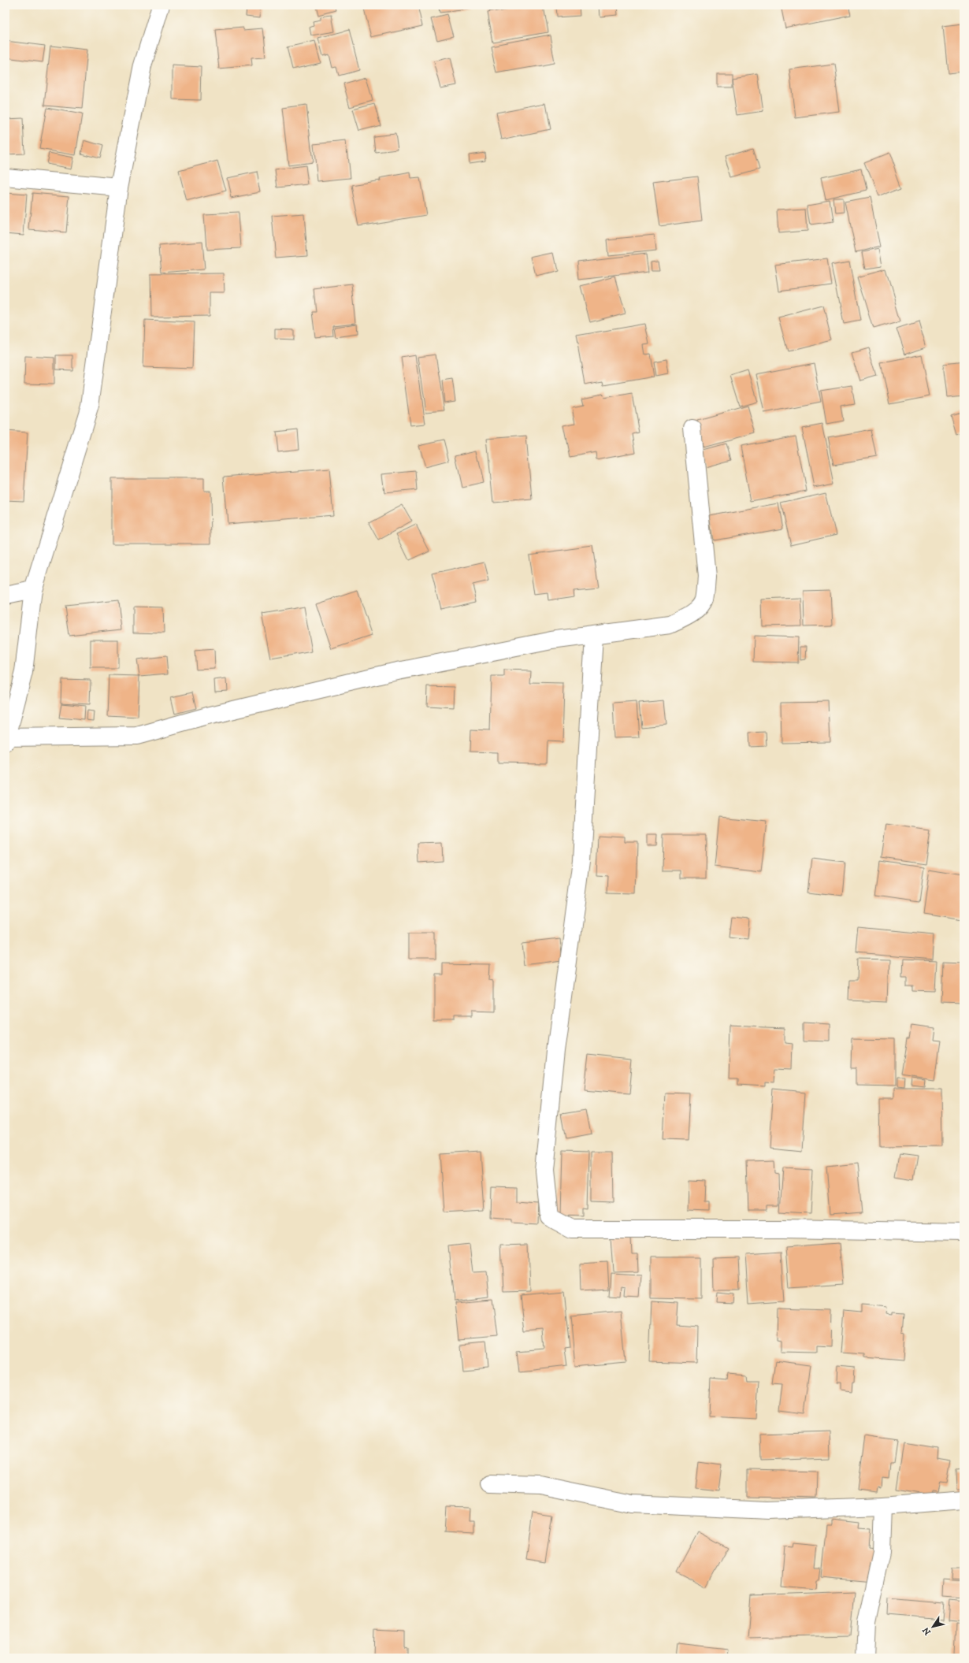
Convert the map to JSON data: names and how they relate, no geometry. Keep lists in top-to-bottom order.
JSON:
{
  "north": "bottom left"
}
